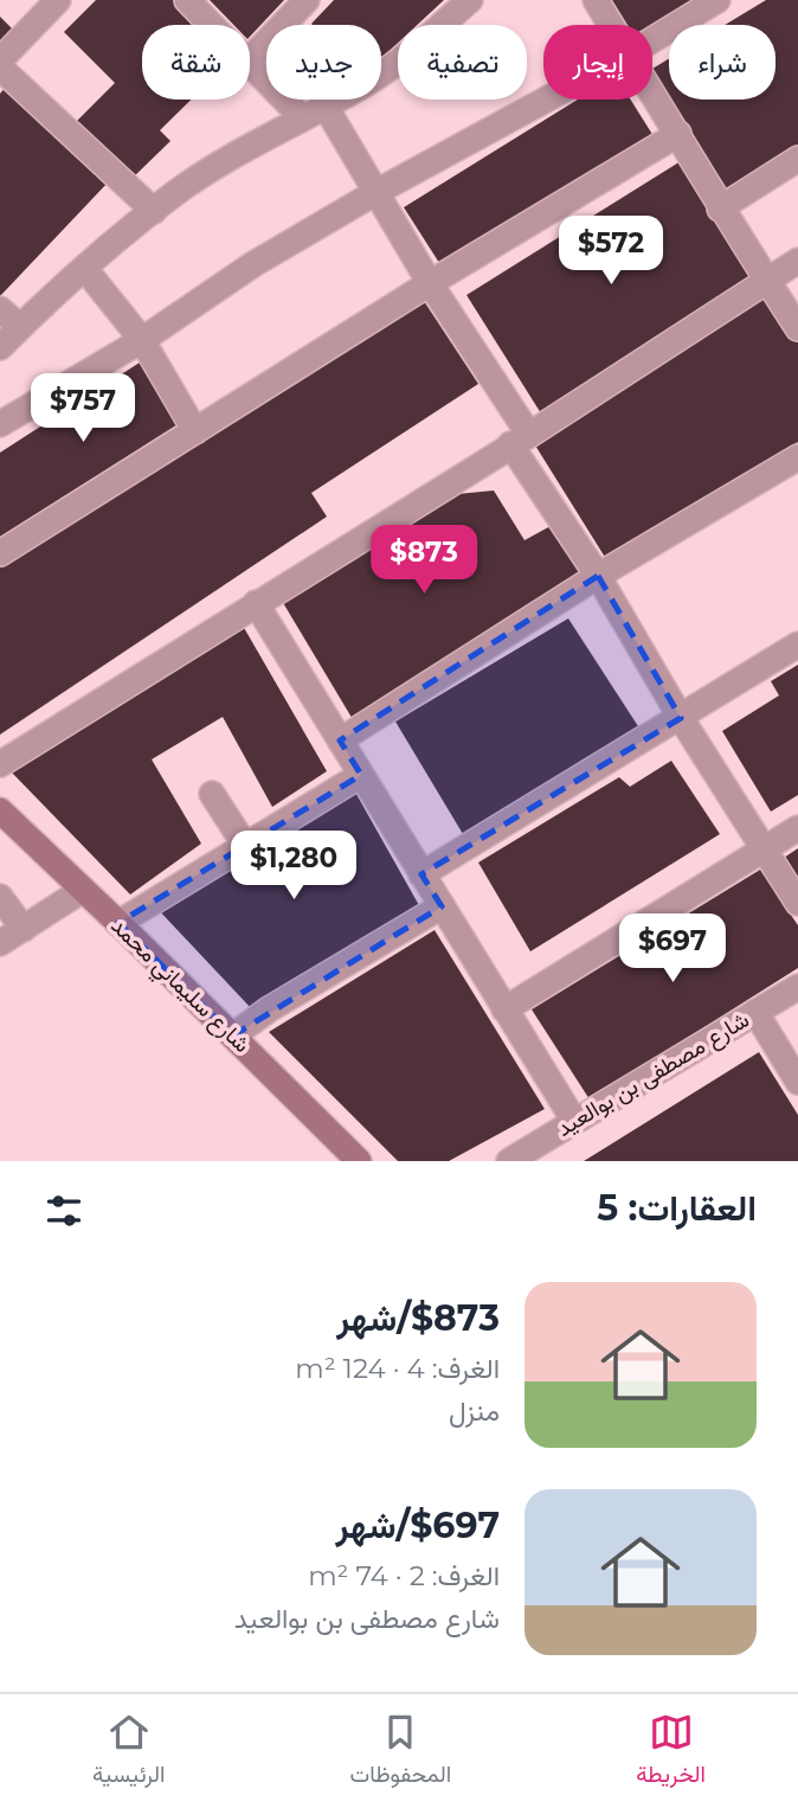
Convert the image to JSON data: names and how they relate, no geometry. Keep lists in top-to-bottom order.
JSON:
{
  "streets": {
    "street": ["شارع سليماني محمد", "شارع مصطفى بن بوالعيد"]
  },
  "page": {
    "chip": [
      "شراء",
      "إيجار",
      "تصفية",
      "جديد",
      "شقة"
    ],
    "price": [
      "$572",
      "$757",
      "$873",
      "$1,280",
      "$697"
    ],
    "heading": "العقارات: 5",
    "list": [
      {
        "name": "$873/شهر",
        "note": "الغرف: 4 · 124 m² · منزل"
      },
      {
        "name": "$697/شهر",
        "note": "الغرف: 2 · 74 m² · شارع مصطفى بن بوالعيد"
      }
    ],
    "tabs": ["الخريطة", "المحفوظات", "الرئيسية"]
  }
}
